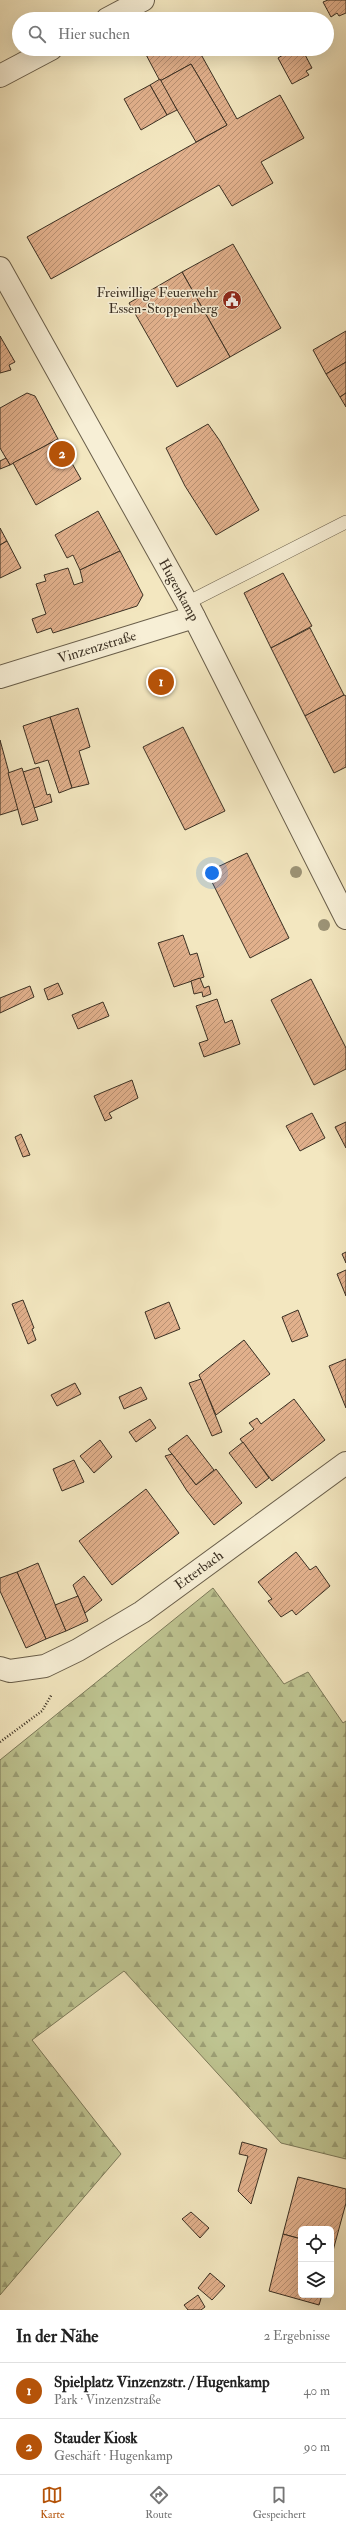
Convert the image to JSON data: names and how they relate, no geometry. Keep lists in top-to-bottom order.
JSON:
{
  "streets": {
    "street": ["Hugenkamp", "Vinzenzstraße", "Etterbach"]
  },
  "crossings": [
    ["Hugenkamp", "Vinzenzstraße"]
  ],
  "places": {
    "public building": ["Freiwillige Feuerwehr Essen-Stoppenberg"]
  },
  "page": {
    "search": "Hier suchen",
    "pins": ["2", "1"],
    "heading": ["In der Nähe", "2 Ergebnisse"],
    "list": [
      {
        "mark": "1",
        "name": "Spielplatz Vinzenzstr. / Hugenkamp",
        "note": "Park · Vinzenzstraße",
        "value": "40 m"
      },
      {
        "mark": "2",
        "name": "Stauder Kiosk",
        "note": "Geschäft · Hugenkamp",
        "value": "90 m"
      }
    ],
    "nav": ["Karte", "Route", "Gespeichert"]
  }
}
